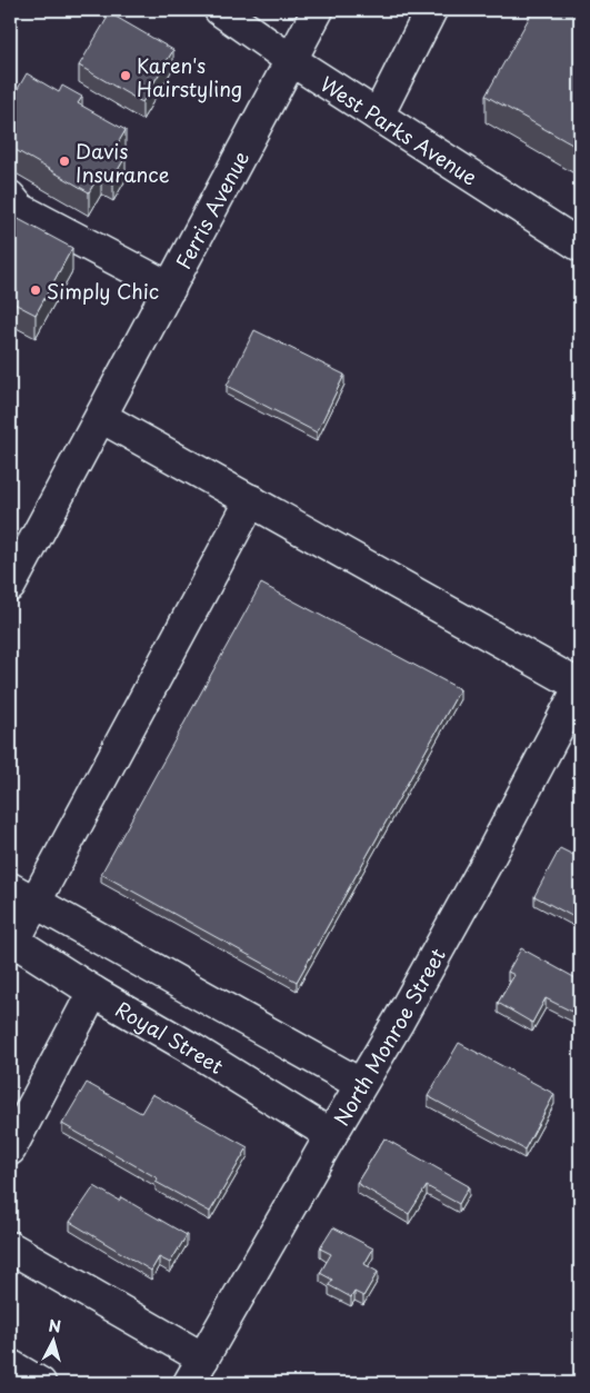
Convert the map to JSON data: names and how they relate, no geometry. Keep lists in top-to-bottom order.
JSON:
{
  "streets": {
    "street": [
      "West Parks Avenue",
      "Ferris Avenue",
      "North Monroe Street",
      "Royal Street"
    ]
  },
  "crossings": [
    ["West Parks Avenue", "Ferris Avenue"],
    ["North Monroe Street", "Royal Street"]
  ],
  "places": ["Karen's Hairstyling", "Davis Insurance", "Simply Chic"],
  "north": "top"
}
